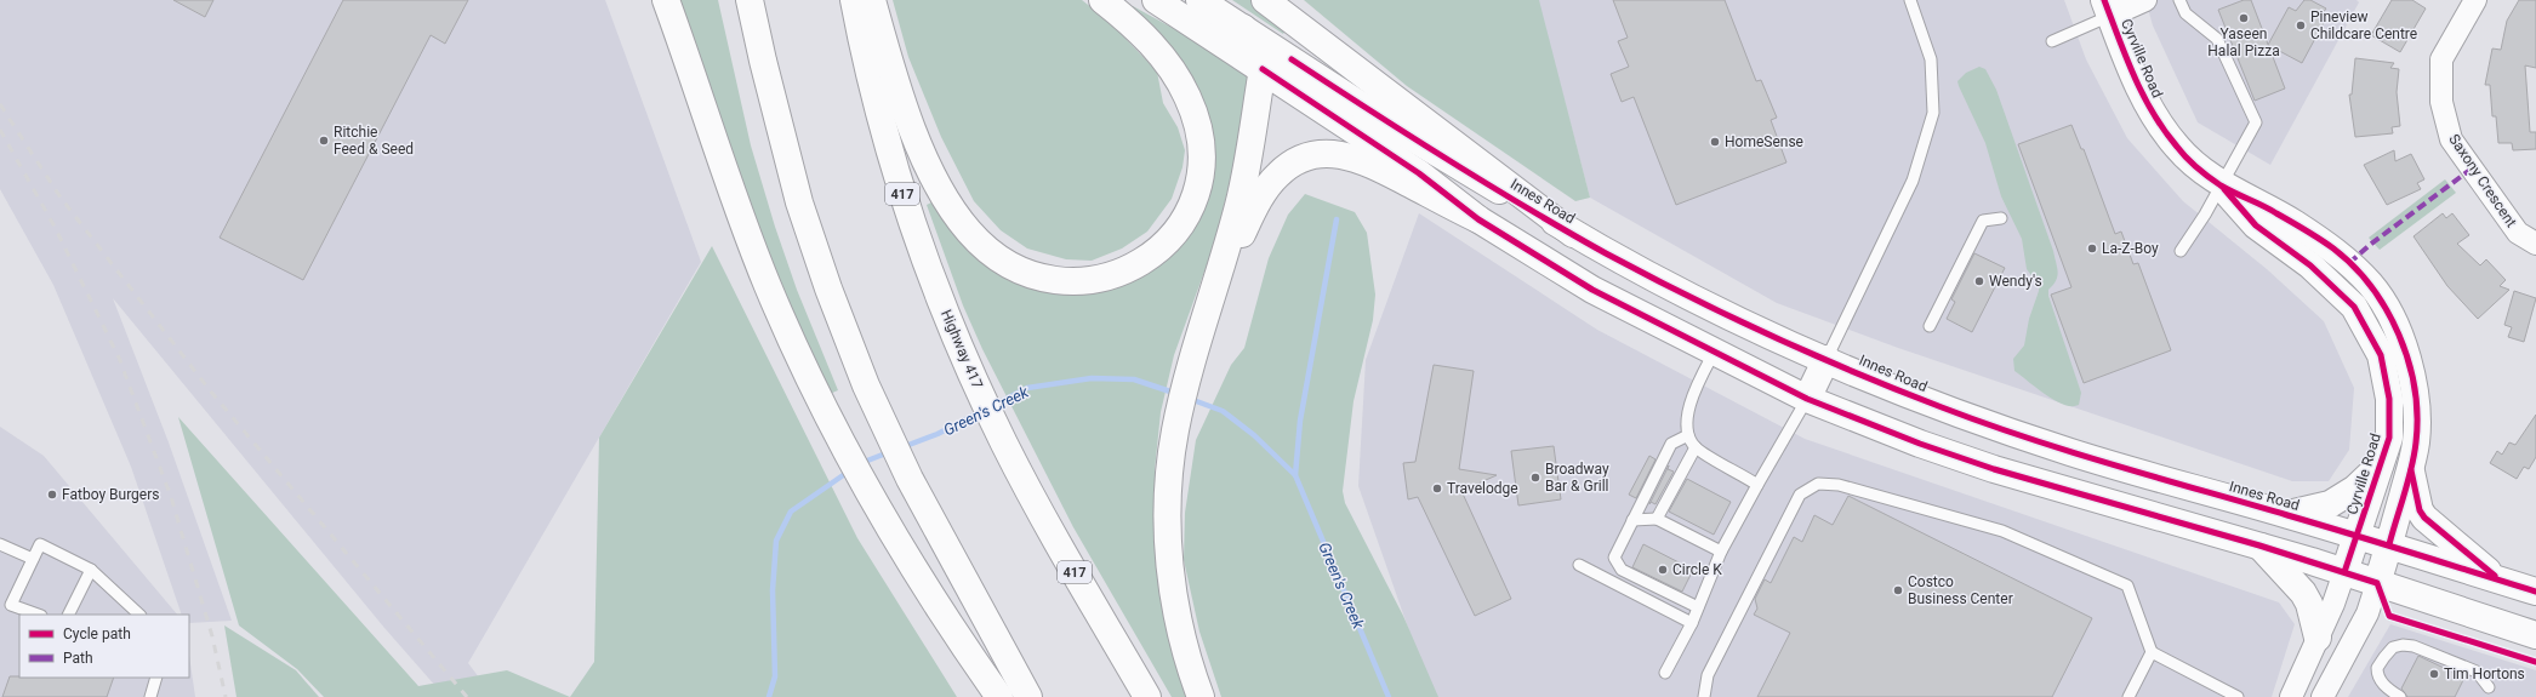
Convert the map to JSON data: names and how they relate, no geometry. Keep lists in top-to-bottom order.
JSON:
{
  "streets": {
    "main road": [
      "Cyrville Road",
      "417",
      "Innes Road",
      "Highway 417"
    ],
    "street": ["Saxony Crescent"]
  },
  "crossings": [
    ["Cyrville Road", "Innes Road"]
  ],
  "water": ["Green's Creek"],
  "places": [
    "Yaseen Halal Pizza",
    "Pineview Childcare Centre",
    "Ritchie Feed & Seed",
    "HomeSense",
    "La-Z-Boy",
    "Wendy's",
    "Broadway Bar & Grill",
    "Travelodge",
    "Fatboy Burgers",
    "Circle K",
    "Costco Business Center",
    "Tim Hortons"
  ],
  "legend": ["Cycle path", "Path"]
}
